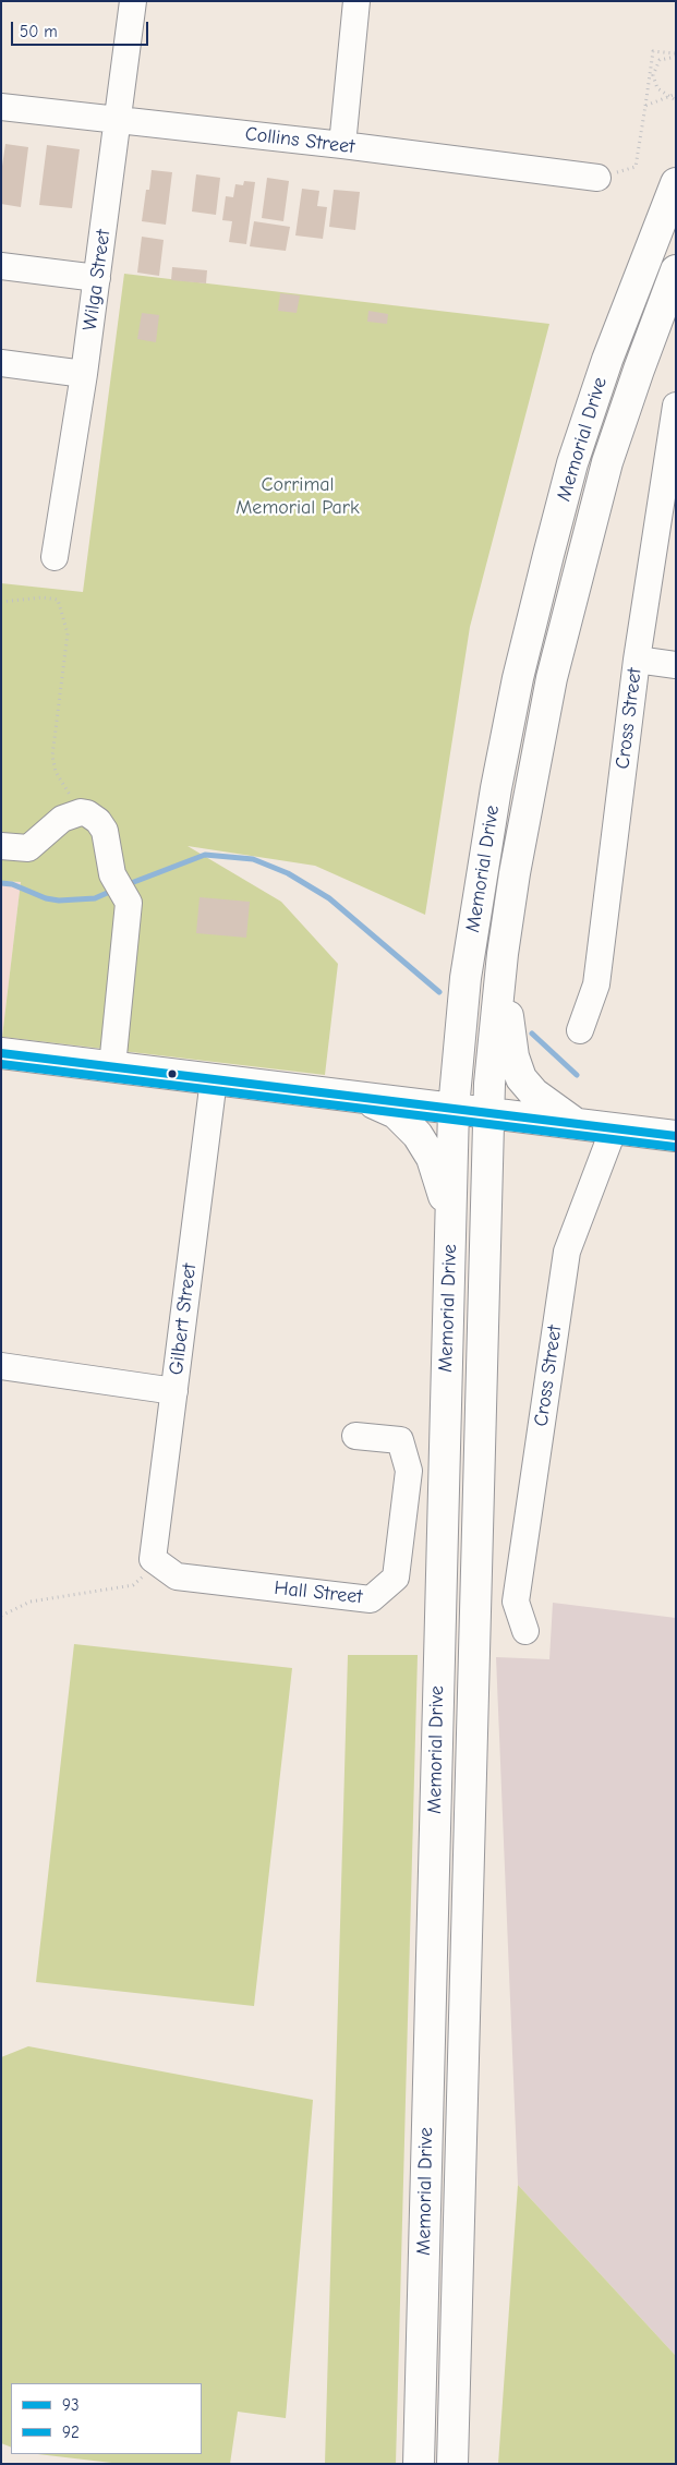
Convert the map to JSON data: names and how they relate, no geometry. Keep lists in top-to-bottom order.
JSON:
{
  "streets": {
    "main road": ["Memorial Drive"],
    "street": [
      "Collins Street",
      "Wilga Street",
      "Cross Street",
      "Gilbert Street",
      "Hall Street"
    ]
  },
  "crossings": [
    ["Collins Street", "Wilga Street"],
    ["Gilbert Street", "Hall Street"]
  ],
  "parks": ["Corrimal Memorial Park"],
  "lines": ["transit line 93", "transit line 92"],
  "legend": ["93", "92"],
  "scale_bar": "50 m"
}
